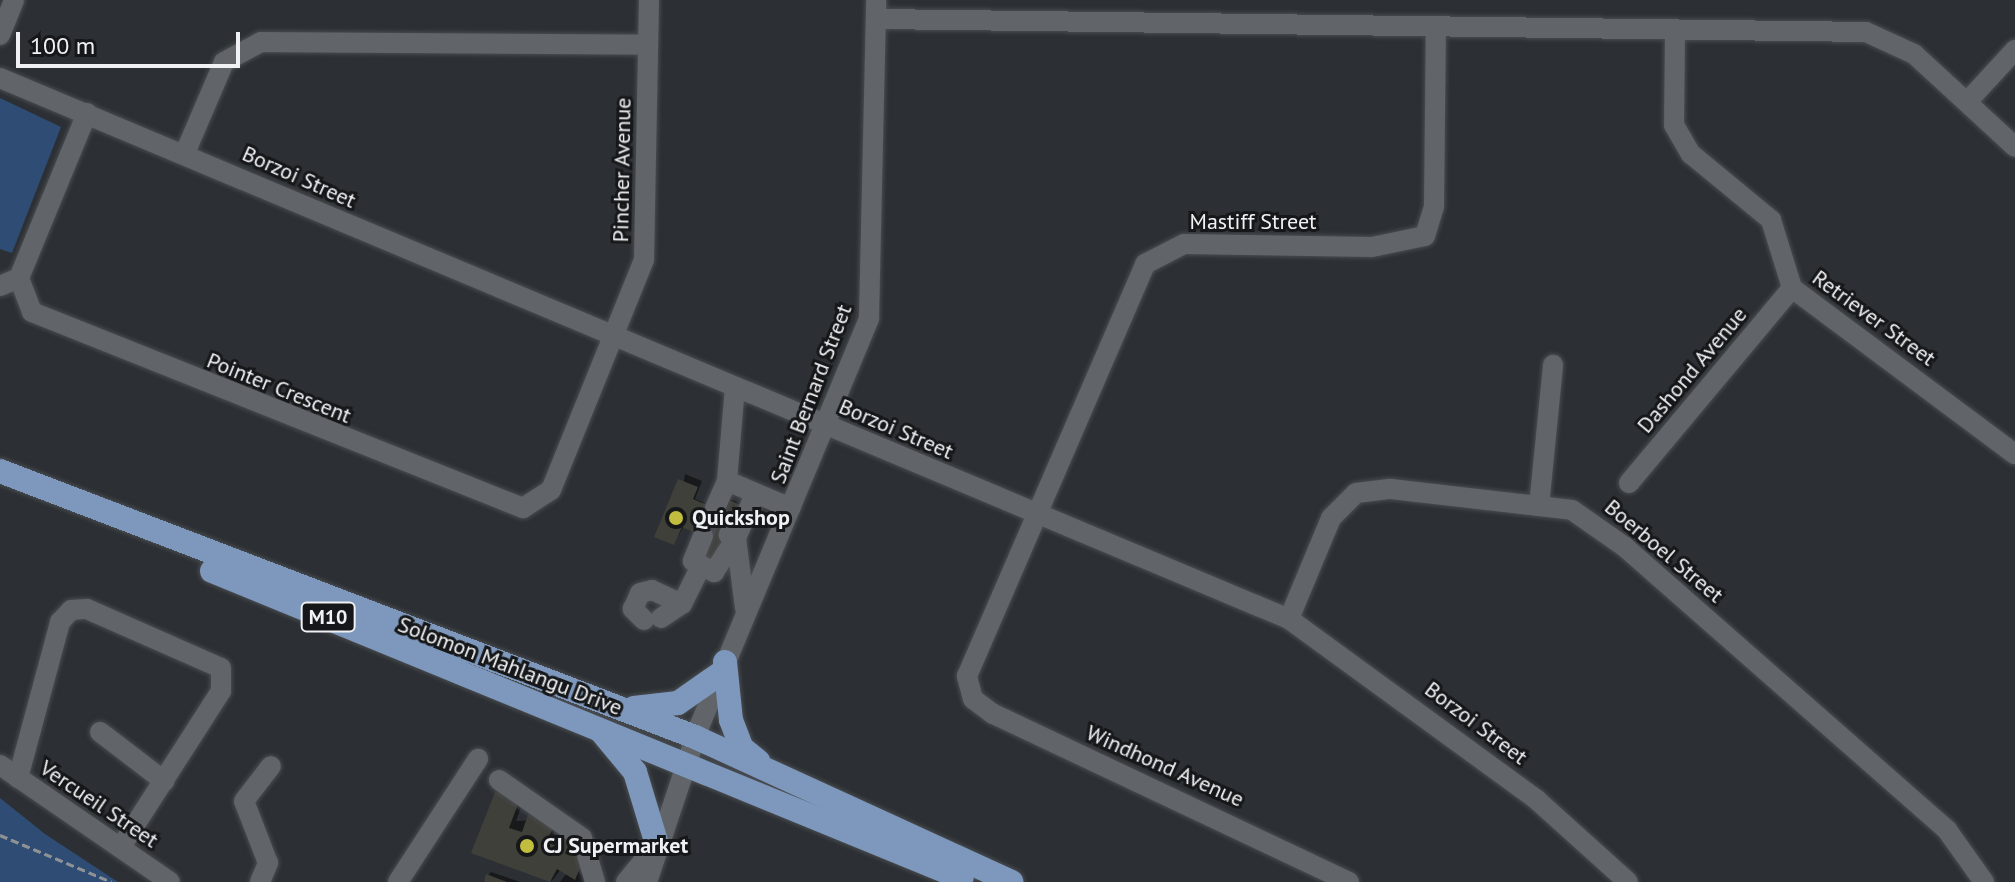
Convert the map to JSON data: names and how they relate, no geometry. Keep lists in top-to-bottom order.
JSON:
{
  "streets": {
    "main road": ["M10", "Solomon Mahlangu Drive"],
    "street": [
      "Pincher Avenue",
      "Borzoi Street",
      "Mastiff Street",
      "Retriever Street",
      "Dashond Avenue",
      "Pointer Crescent",
      "Saint Bernard Street",
      "Boerboel Street",
      "Windhond Avenue",
      "Vercueil Street"
    ]
  },
  "crossings": [
    ["Pincher Avenue", "Borzoi Street"],
    ["Pincher Avenue", "Pointer Crescent"],
    ["Borzoi Street", "Mastiff Street"],
    ["Borzoi Street", "Pointer Crescent"],
    ["Borzoi Street", "Saint Bernard Street"],
    ["Borzoi Street", "Boerboel Street"],
    ["Mastiff Street", "Windhond Avenue"],
    ["Retriever Street", "Dashond Avenue"],
    ["Saint Bernard Street", "Solomon Mahlangu Drive"]
  ],
  "places": ["Quickshop", "CJ Supermarket"],
  "scale_bar": "100 m"
}
